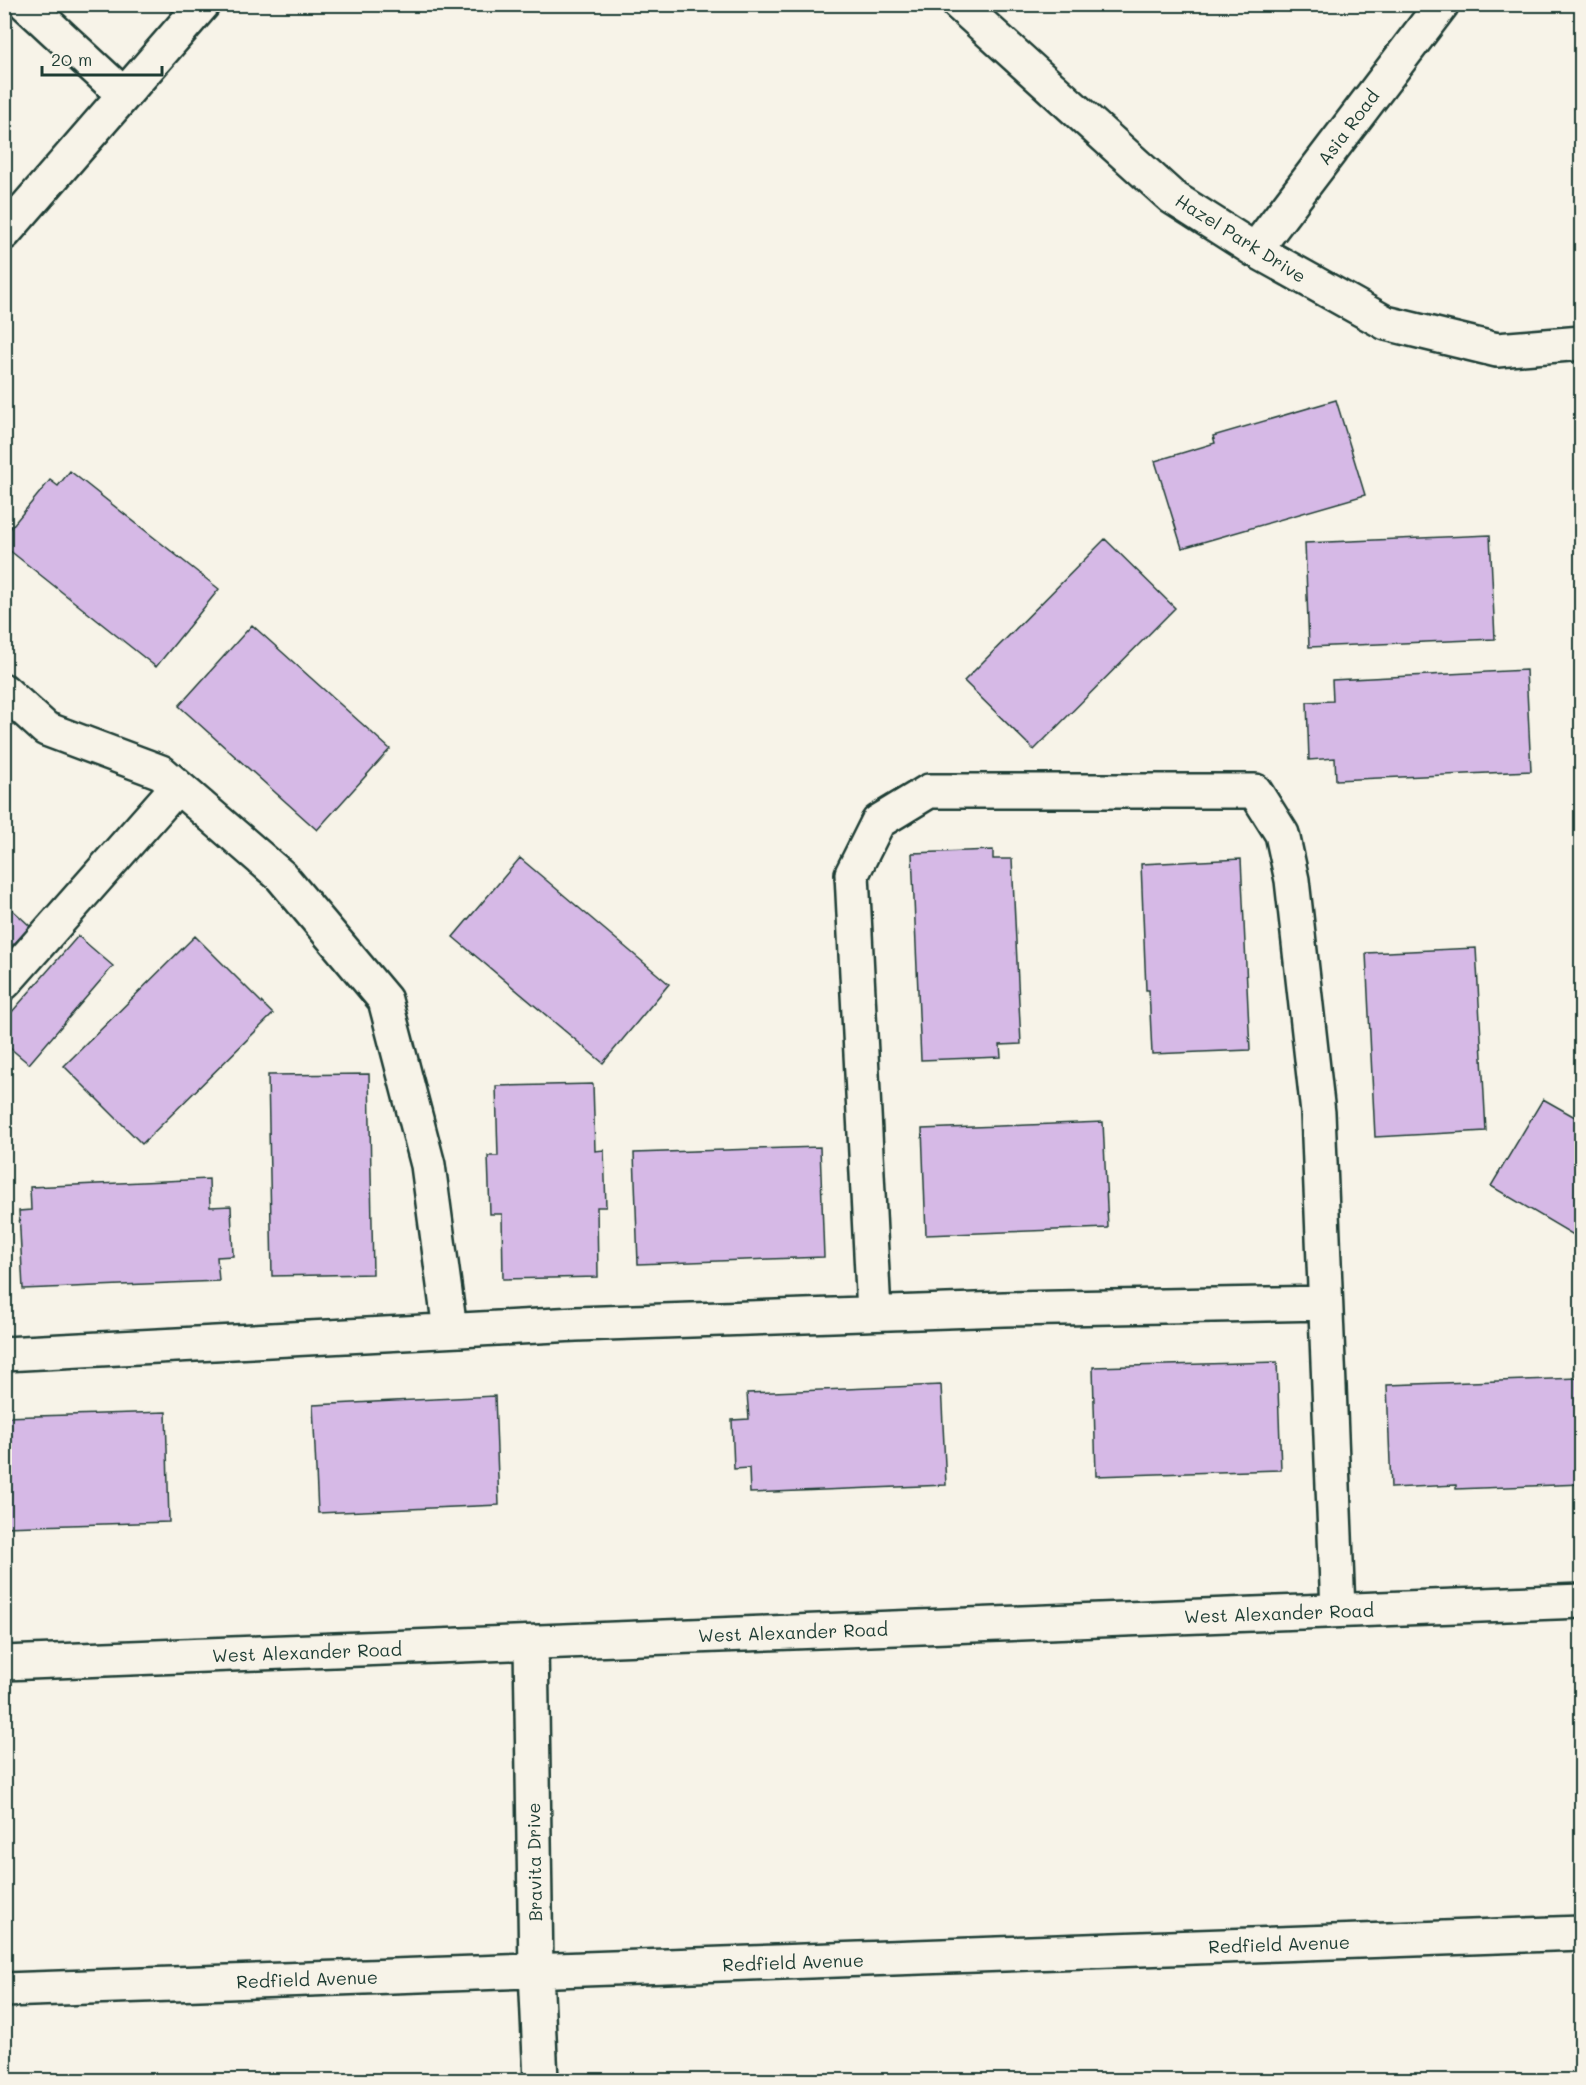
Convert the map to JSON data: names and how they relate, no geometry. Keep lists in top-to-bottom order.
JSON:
{
  "streets": {
    "street": [
      "Asia Road",
      "Hazel Park Drive",
      "West Alexander Road",
      "Bravita Drive",
      "Redfield Avenue"
    ]
  },
  "crossings": [
    ["Asia Road", "Hazel Park Drive"],
    ["West Alexander Road", "Bravita Drive"],
    ["Bravita Drive", "Redfield Avenue"]
  ],
  "scale_bar": "20 m"
}
